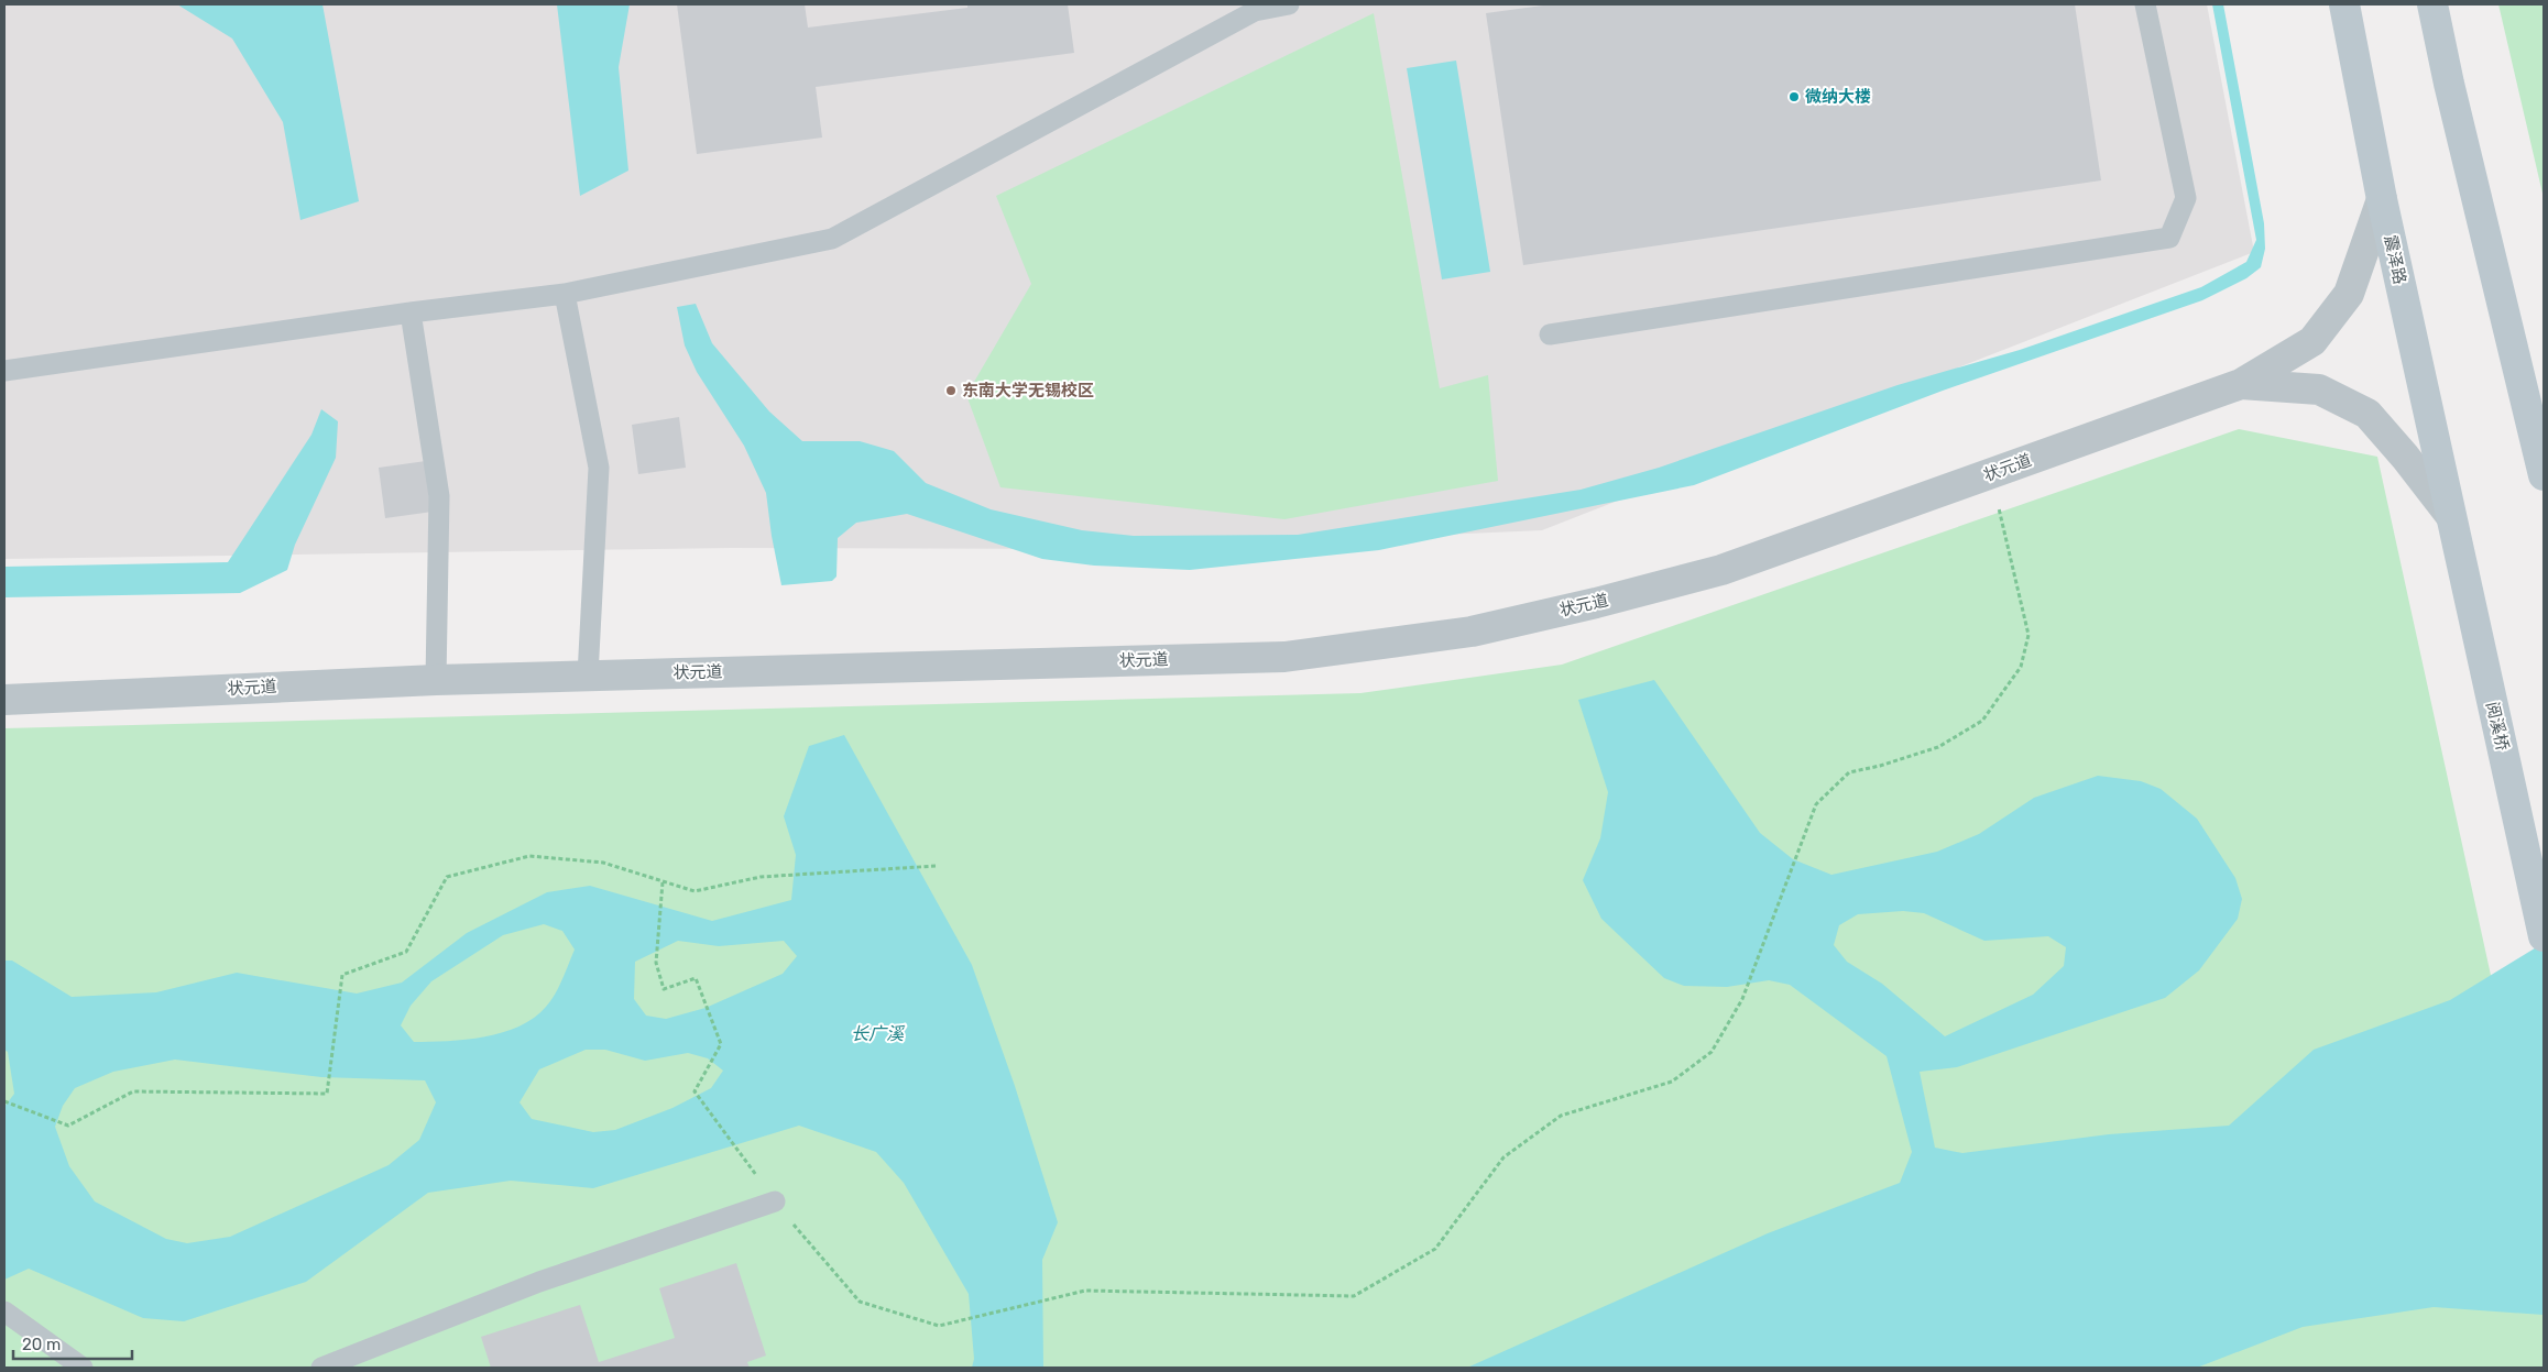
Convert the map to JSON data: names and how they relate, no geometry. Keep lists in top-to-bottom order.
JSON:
{
  "streets": {
    "main road": ["震泽路", "阅溪桥"],
    "street": ["状元道"]
  },
  "crossings": [
    ["震泽路", "状元道"],
    ["震泽路", "阅溪桥"],
    ["状元道", "阅溪桥"]
  ],
  "water": ["长广溪"],
  "places": ["微纳大楼", "东南大学无锡校区"],
  "scale_bar": "20 m"
}
